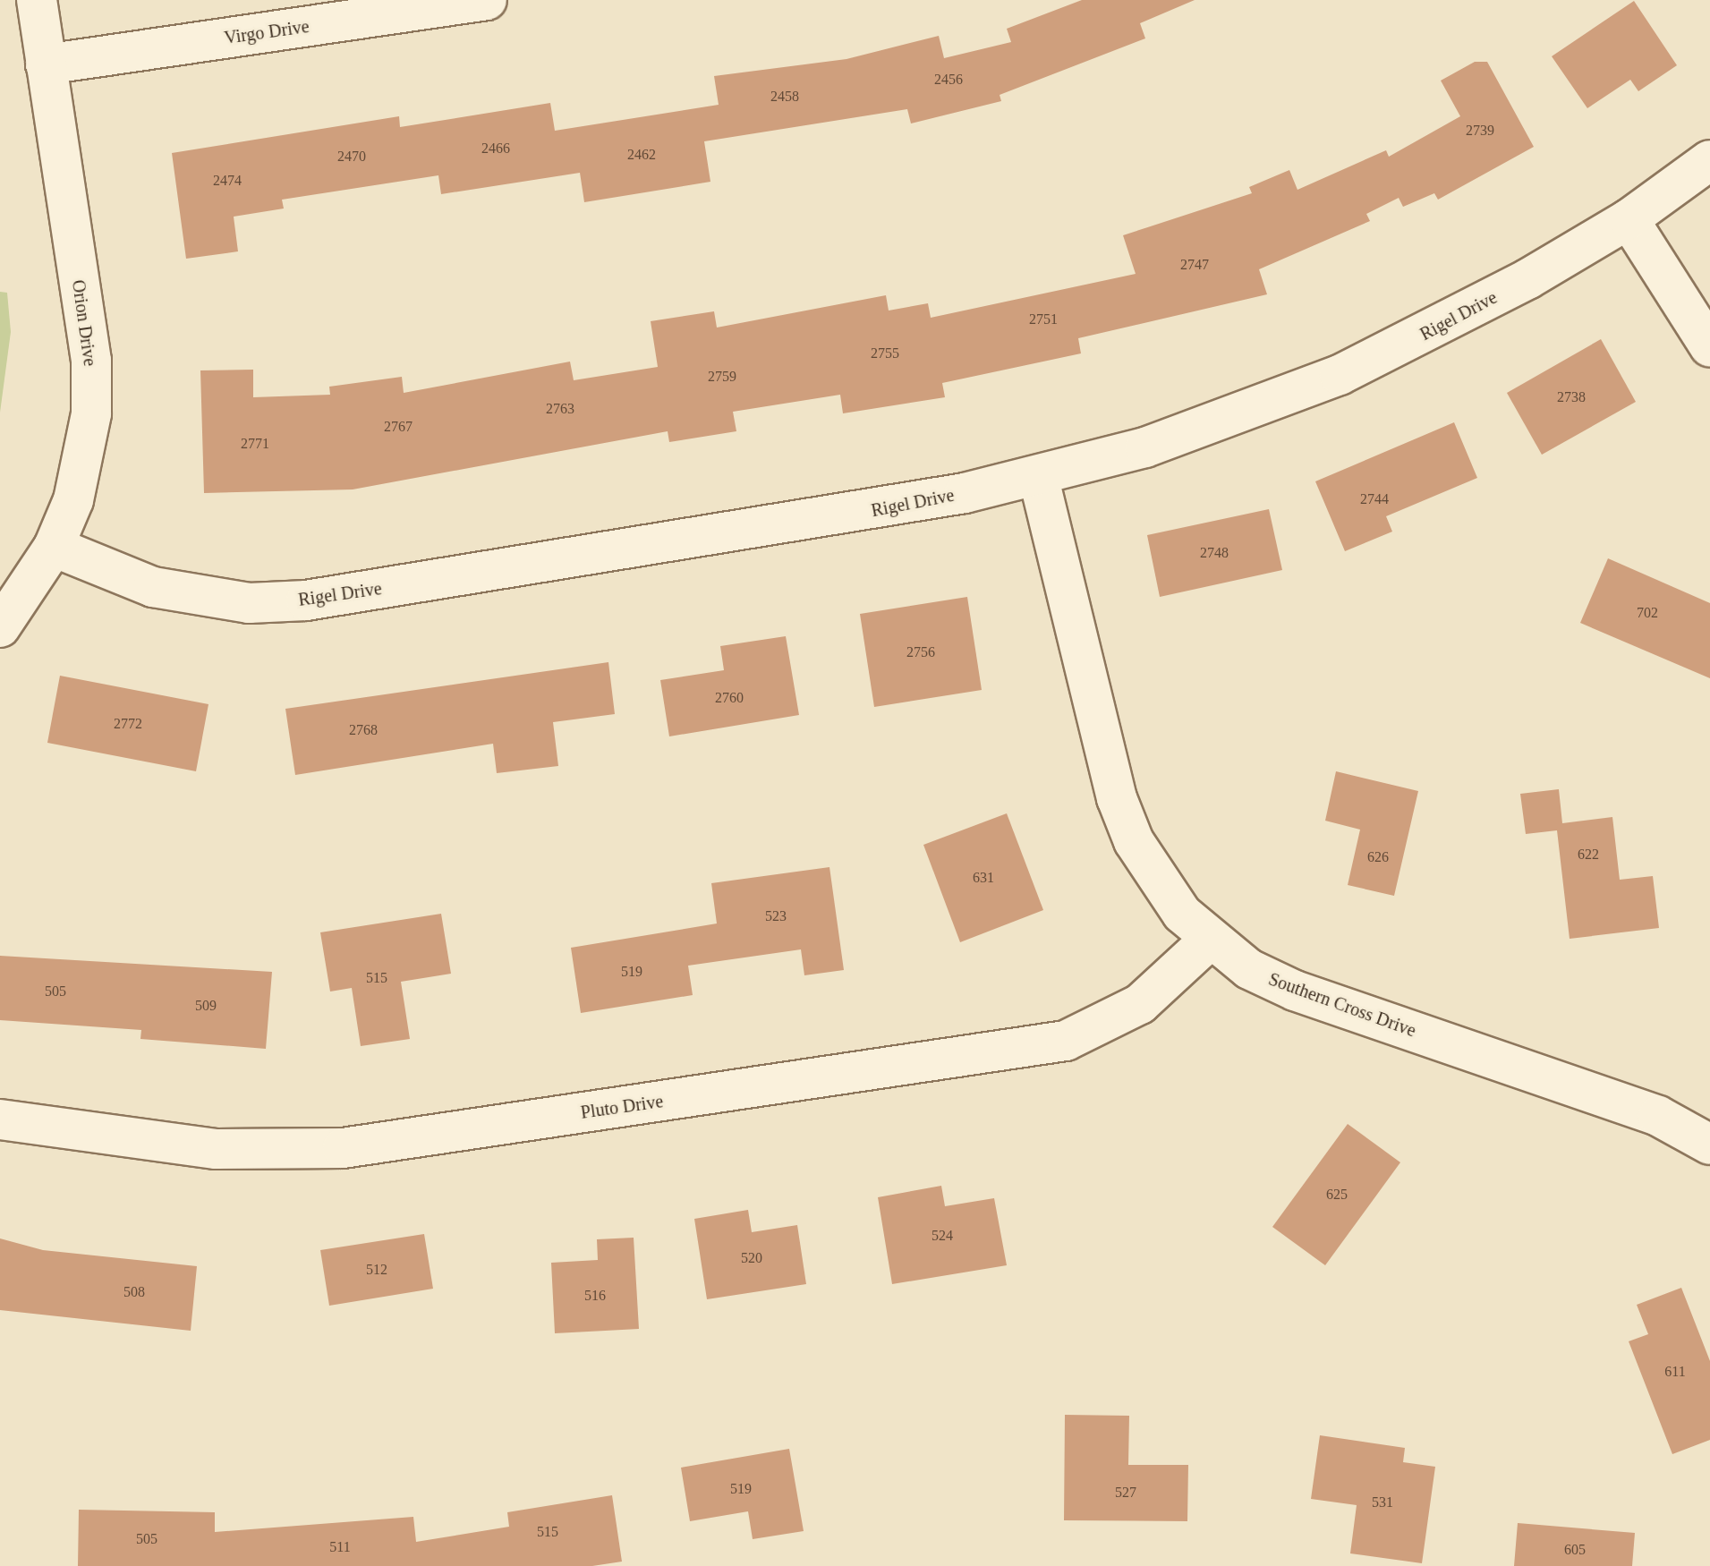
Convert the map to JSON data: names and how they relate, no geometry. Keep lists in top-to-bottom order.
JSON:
{
  "streets": {
    "street": [
      "Virgo Drive",
      "Rigel Drive",
      "Orion Drive",
      "Southern Cross Drive",
      "Pluto Drive"
    ]
  },
  "crossings": [
    ["Virgo Drive", "Orion Drive"],
    ["Rigel Drive", "Orion Drive"],
    ["Rigel Drive", "Southern Cross Drive"],
    ["Southern Cross Drive", "Pluto Drive"]
  ],
  "house_numbers": [
    "2456",
    "2458",
    "2739",
    "2466",
    "2462",
    "2470",
    "2474",
    "2747",
    "2751",
    "2755",
    "2759",
    "2738",
    "2763",
    "2767",
    "2771",
    "2744",
    "2748",
    "702",
    "2756",
    "2760",
    "2772",
    "2768",
    "622",
    "626",
    "631",
    "523",
    "519",
    "515",
    "505",
    "509",
    "625",
    "524",
    "520",
    "512",
    "508",
    "516",
    "611",
    "519",
    "527",
    "531",
    "515",
    "505",
    "511",
    "605"
  ]
}
